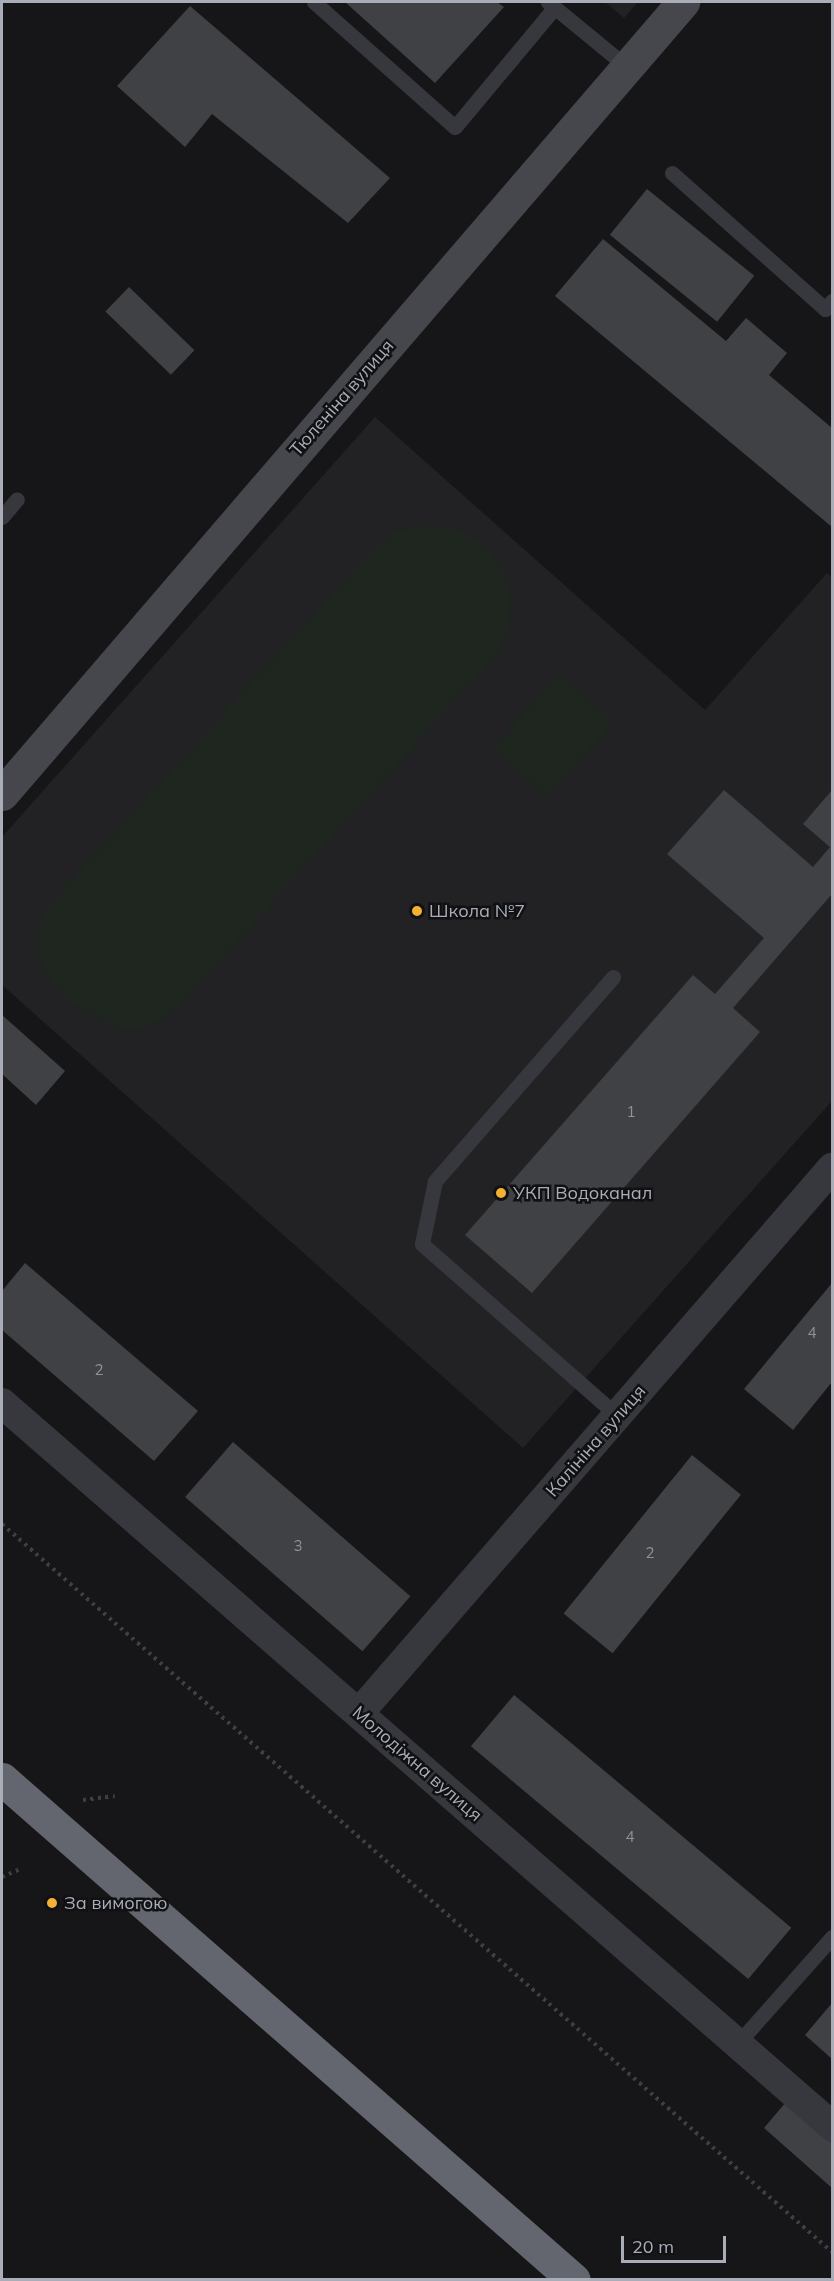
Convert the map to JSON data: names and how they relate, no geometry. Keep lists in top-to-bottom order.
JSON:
{
  "streets": {
    "street": ["Тюленіна вулиця", "Калініна вулиця", "Молодіжна вулиця"]
  },
  "crossings": [
    ["Калініна вулиця", "Молодіжна вулиця"]
  ],
  "places": ["Школа №7", "УКП Водоканал", "За вимогою"],
  "house_numbers": [
    "1",
    "4",
    "2",
    "3",
    "2",
    "4"
  ],
  "scale_bar": "20 m"
}
